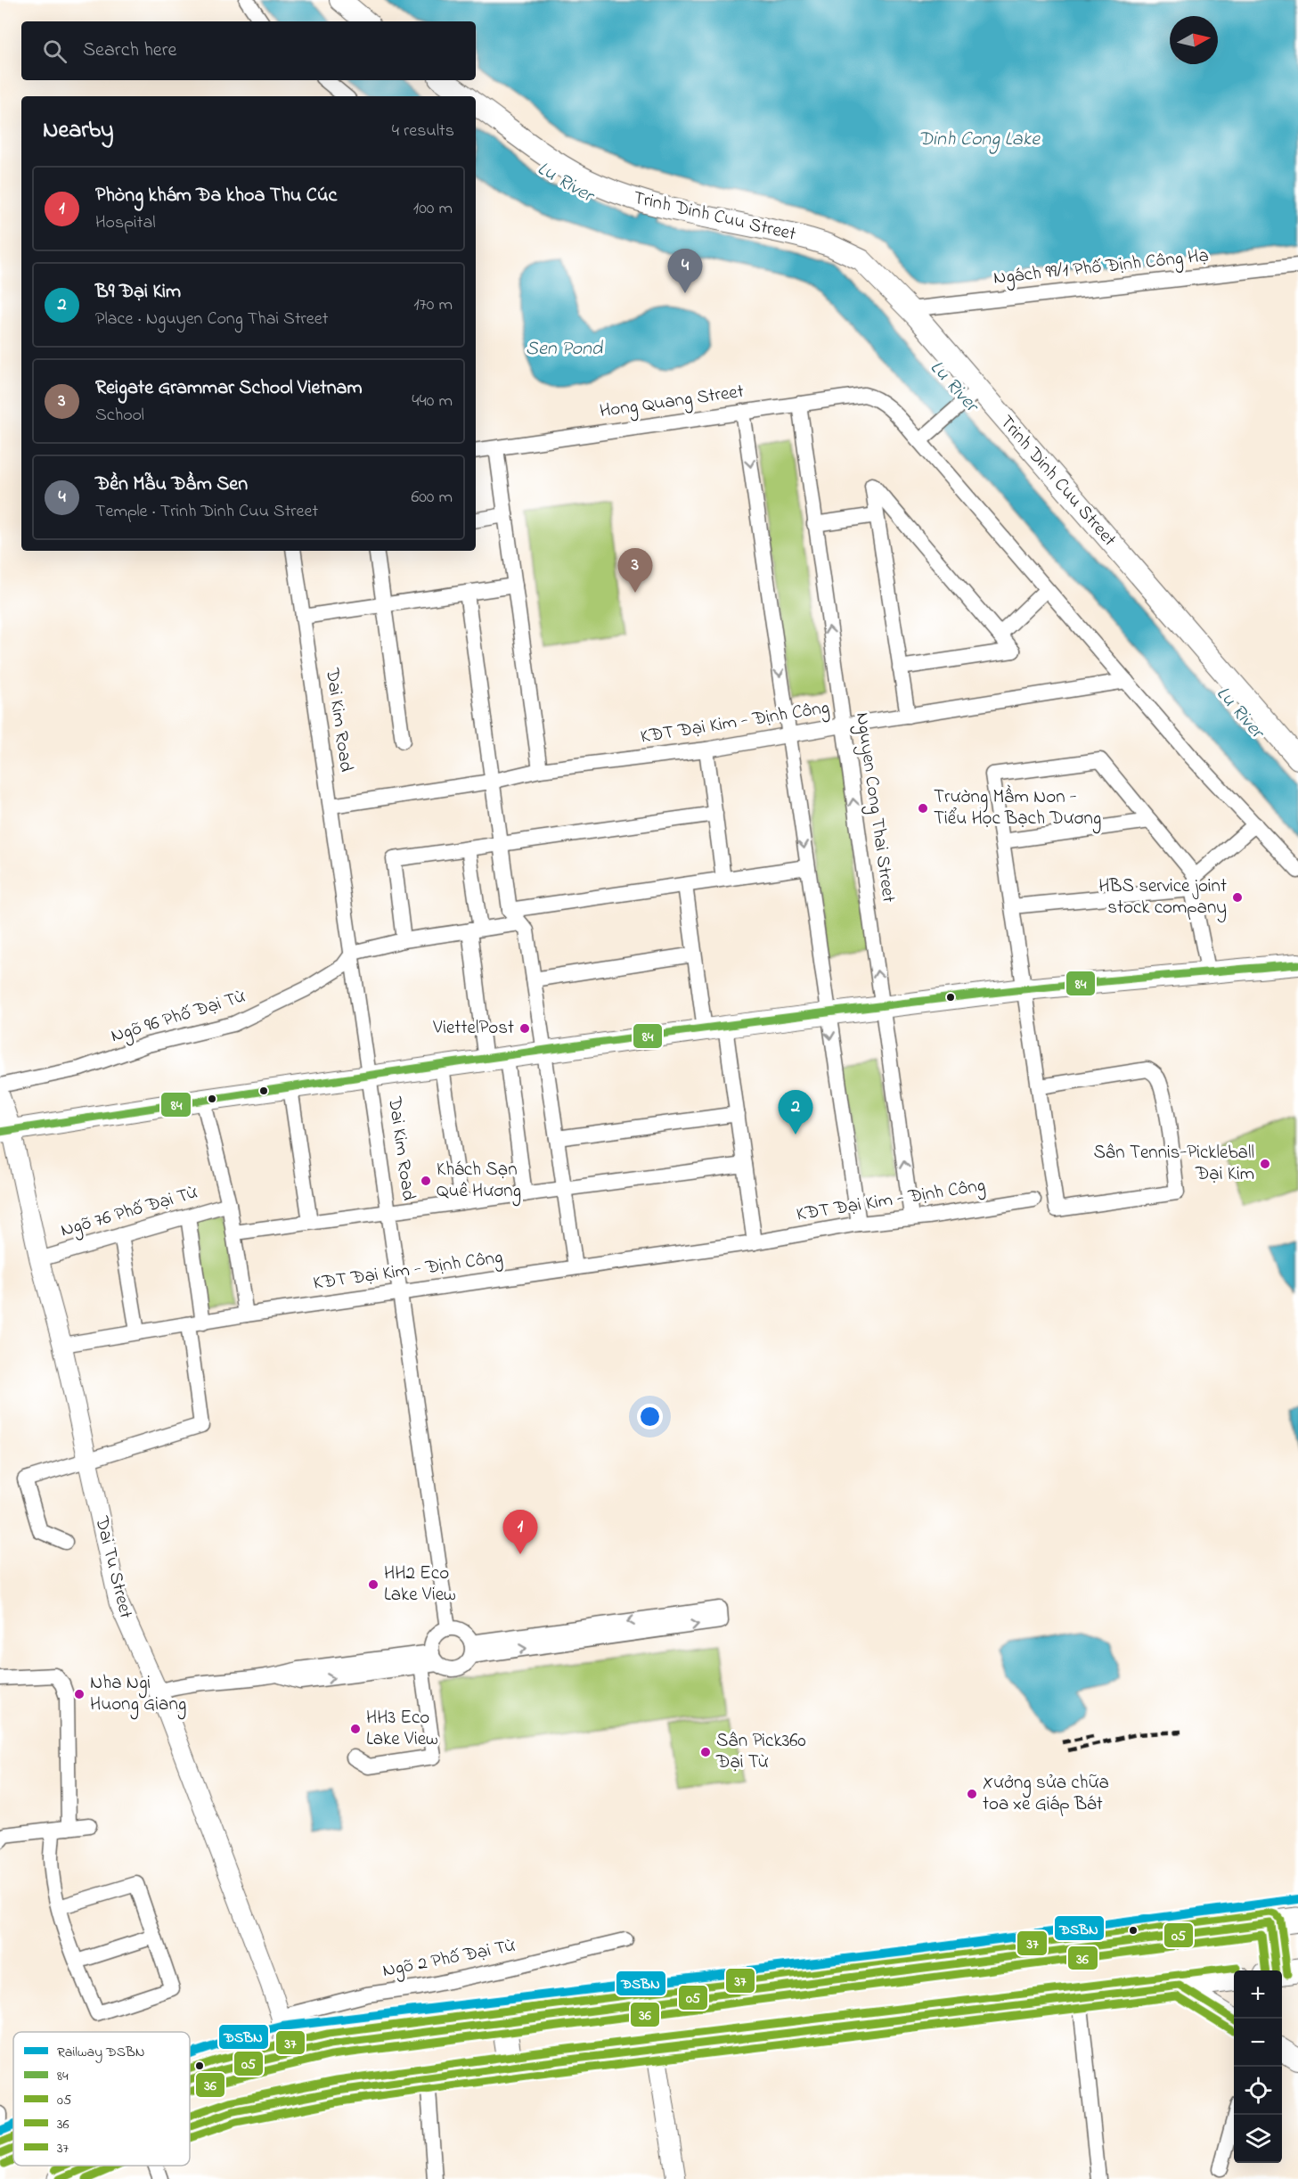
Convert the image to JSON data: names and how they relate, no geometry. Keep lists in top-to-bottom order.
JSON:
{
  "streets": {
    "main road": ["Trinh Dinh Cuu Street"],
    "street": [
      "Ngách 99/1 Phố Định Công Hạ",
      "Hong Quang Street",
      "Dai Kim Road",
      "KĐT Đại Kim - Định Công",
      "Nguyen Cong Thai Street",
      "Ngõ 96 Phố Đại Từ",
      "Ngõ 76 Phố Đại Từ",
      "Dai Tu Street",
      "Ngõ 2 Phố Đại Từ"
    ]
  },
  "crossings": [
    ["Trinh Dinh Cuu Street", "Ngách 99/1 Phố Định Công Hạ"],
    ["Hong Quang Street", "Nguyen Cong Thai Street"],
    ["Dai Kim Road", "KĐT Đại Kim - Định Công"],
    ["Dai Kim Road", "Ngõ 96 Phố Đại Từ"],
    ["KĐT Đại Kim - Định Công", "Nguyen Cong Thai Street"],
    ["KĐT Đại Kim - Định Công", "Dai Tu Street"],
    ["Ngõ 76 Phố Đại Từ", "Dai Tu Street"],
    ["Dai Tu Street", "Ngõ 2 Phố Đại Từ"]
  ],
  "water": ["Dinh Cong Lake", "Lu River", "Sen Pond"],
  "places": [
    "Trường Mầm Non - Tiểu Học Bạch Dương",
    "HBS service joint stock company",
    "ViettelPost",
    "Sân Tennis-Pickleball Đại Kim",
    "Khách Sạn Quê Hương",
    "HH2 Eco Lake View",
    "Nha Ngi Huong Giang",
    "HH3 Eco Lake View",
    "Sân Pick360 Đại Từ",
    "Xưởng sửa chữa toa xe Giáp Bát"
  ],
  "lines": [
    "transit line 84",
    "rail line ĐSBN",
    "transit line 37",
    "transit line 05",
    "transit line 36"
  ],
  "legend": [
    "Railway ĐSBN",
    "84",
    "05",
    "36",
    "37"
  ],
  "north": "right",
  "page": {
    "search": "Search here",
    "heading": ["Nearby", "4 results"],
    "list": [
      {
        "mark": "1",
        "name": "Phòng khám Đa khoa Thu Cúc",
        "note": "Hospital",
        "value": "100 m"
      },
      {
        "mark": "2",
        "name": "B9 Đại Kim",
        "note": "Place · Nguyen Cong Thai Street",
        "value": "170 m"
      },
      {
        "mark": "3",
        "name": "Reigate Grammar School Vietnam",
        "note": "School",
        "value": "440 m"
      },
      {
        "mark": "4",
        "name": "Đền Mẫu Đầm Sen",
        "note": "Temple · Trinh Dinh Cuu Street",
        "value": "600 m"
      }
    ],
    "pins": [
      "4",
      "3",
      "2",
      "1"
    ],
    "map_buttons": ["+", "−"]
  }
}
